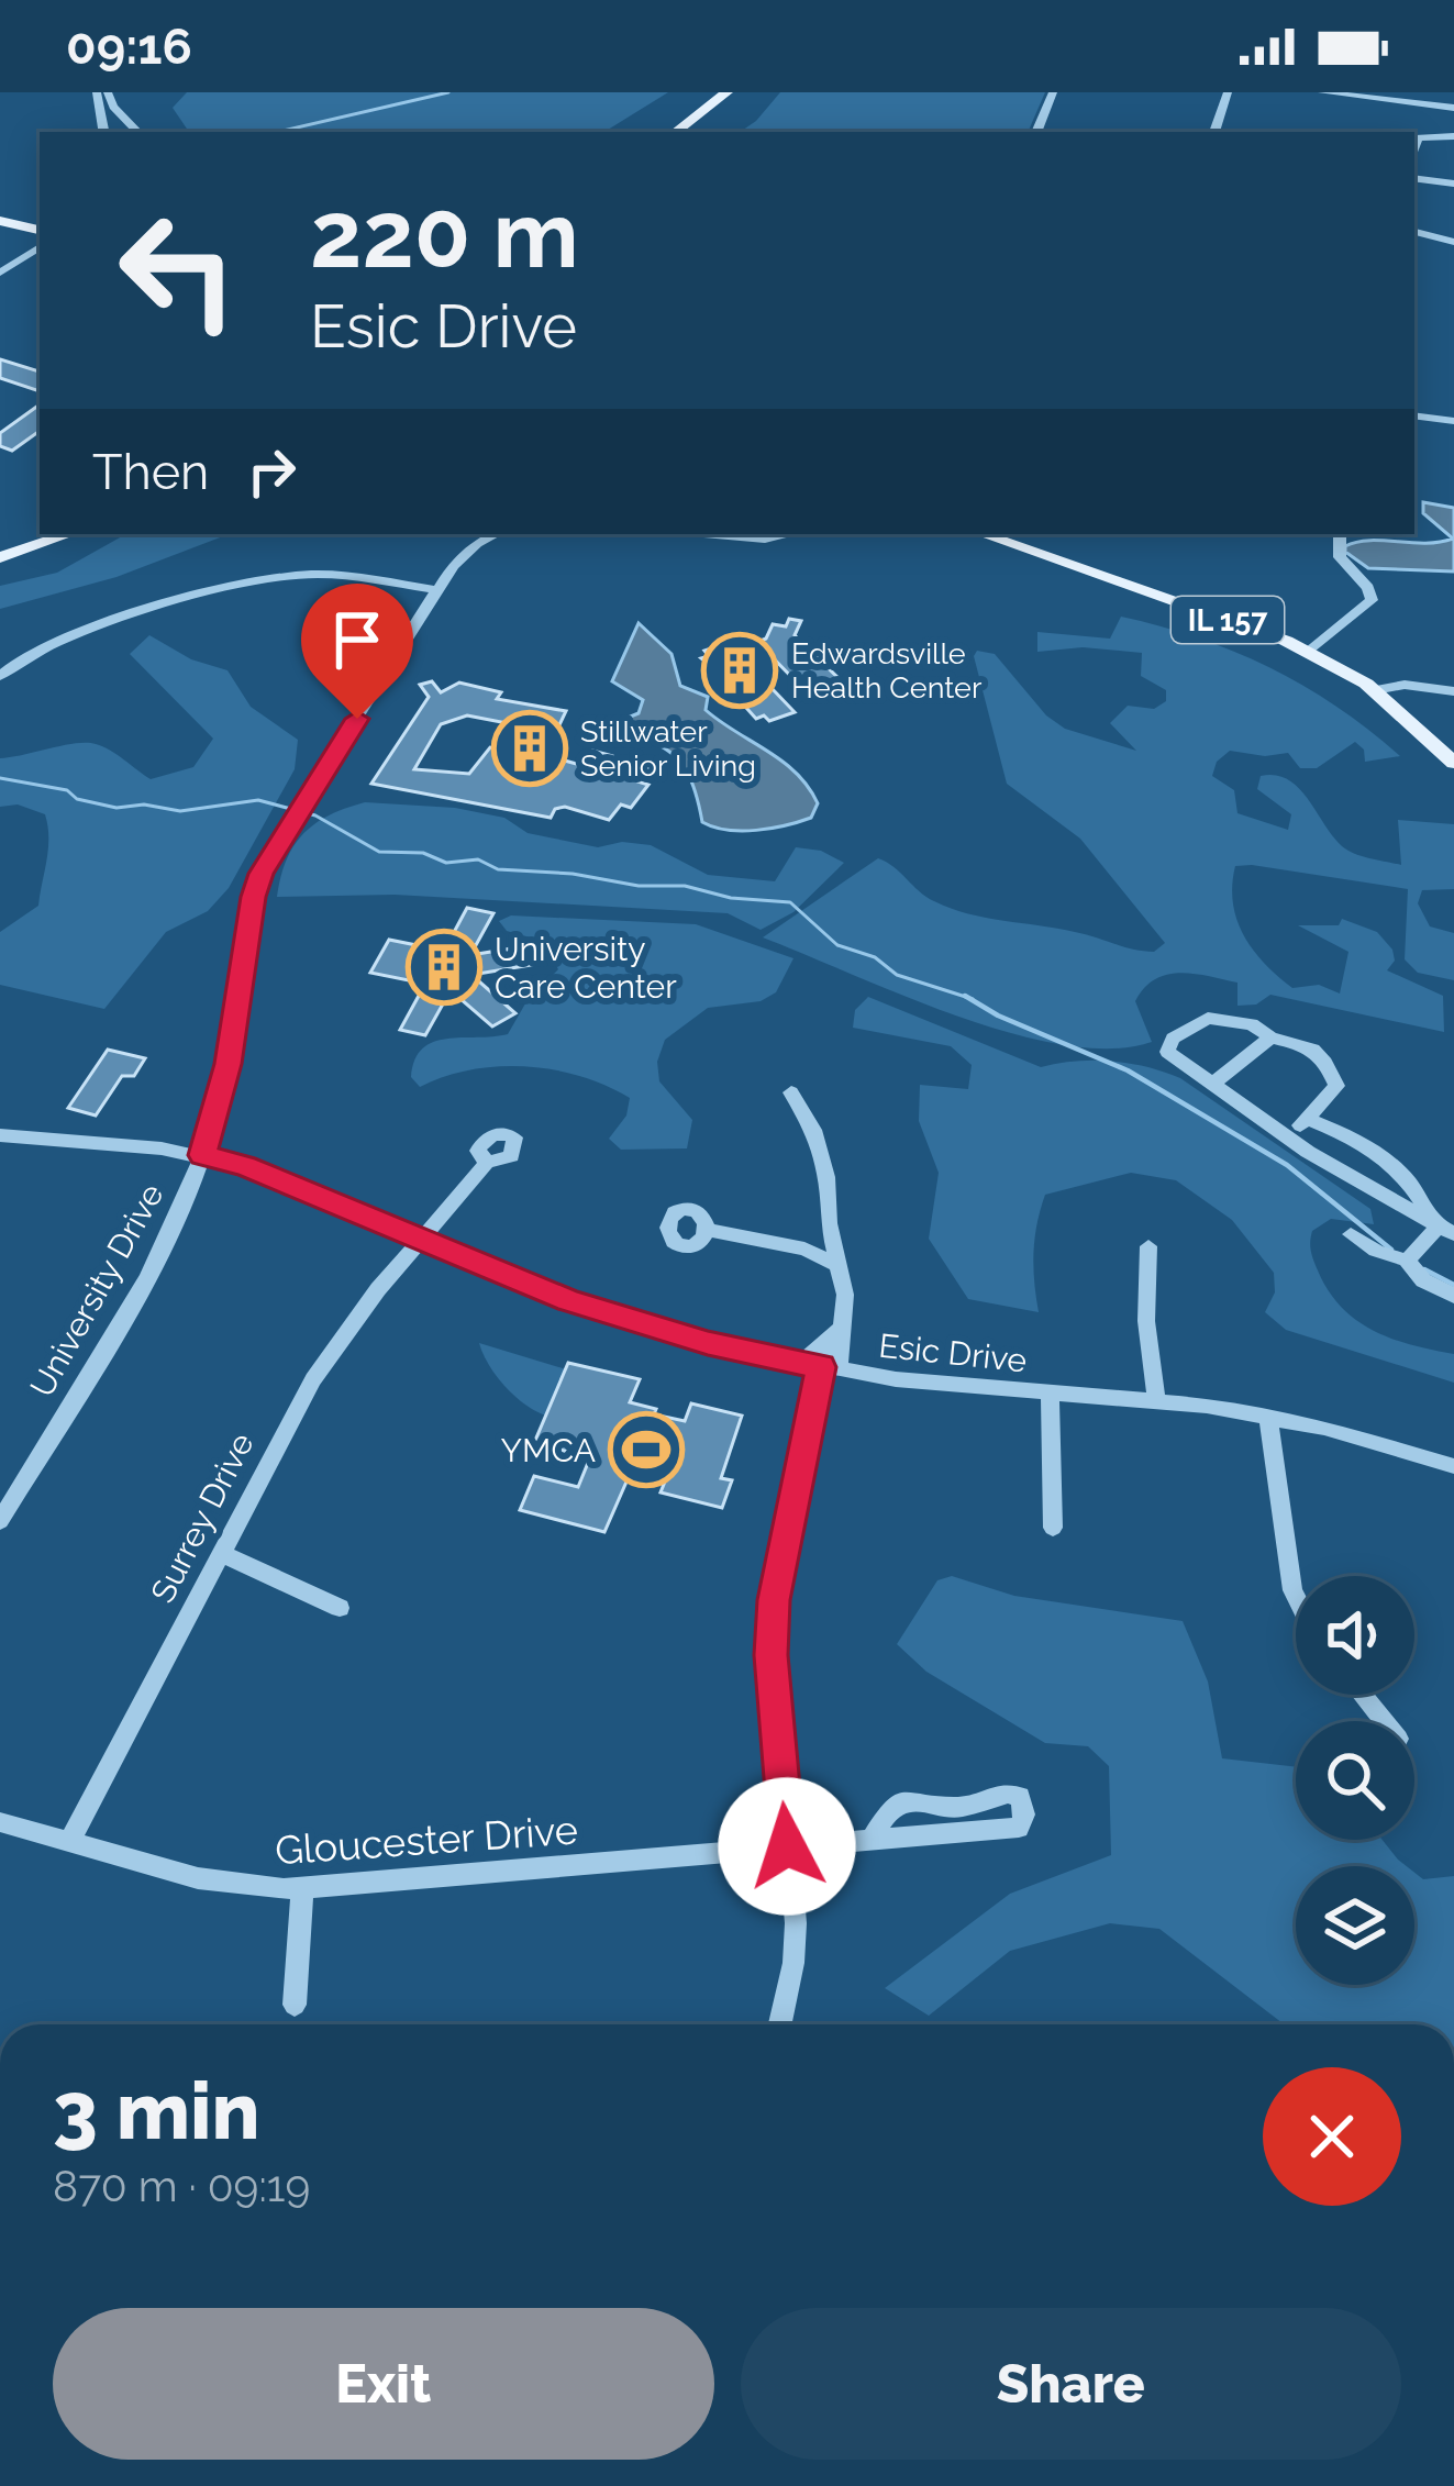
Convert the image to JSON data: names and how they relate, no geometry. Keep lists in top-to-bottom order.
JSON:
{
  "streets": {
    "main road": ["IL 157"],
    "street": [
      "University Drive",
      "Esic Drive",
      "Surrey Drive",
      "Gloucester Drive"
    ]
  },
  "crossings": [
    ["University Drive", "Esic Drive"],
    ["Esic Drive", "Surrey Drive"],
    ["Surrey Drive", "Gloucester Drive"]
  ],
  "places": {
    "building": ["Edwardsville Health Center", "Stillwater Senior Living", "University Care Center"],
    "sports": ["YMCA"]
  },
  "page": {
    "status": "09:16",
    "turn": ["220 m", "Esic Drive"],
    "then": "Then",
    "heading": ["3 min", "870 m · 09:19"],
    "buttons": ["Exit", "Share"]
  }
}
